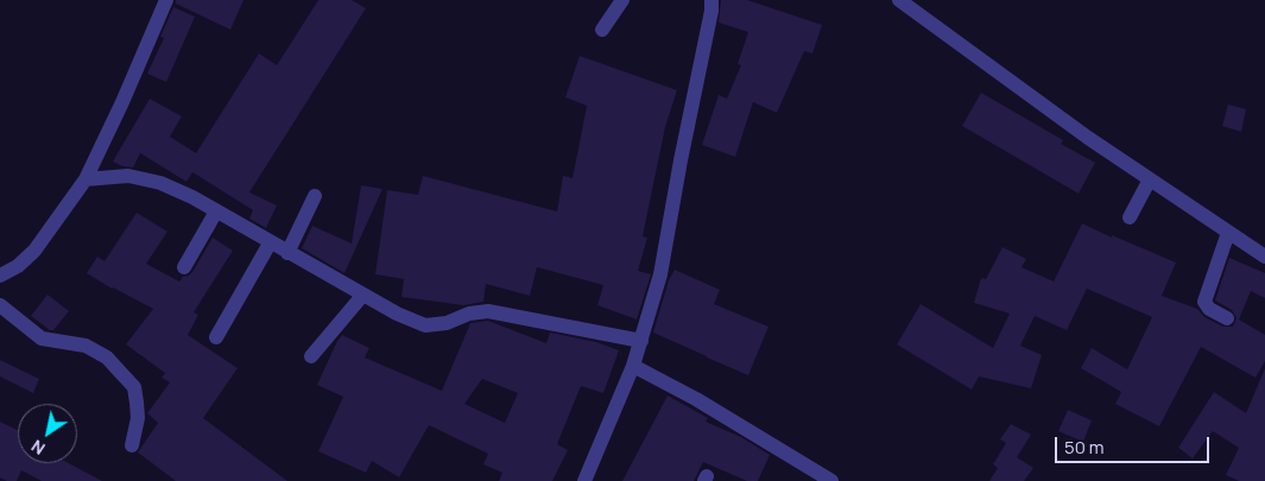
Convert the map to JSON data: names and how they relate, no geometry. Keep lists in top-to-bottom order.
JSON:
{
  "scale_bar": "50 m",
  "north": "bottom left"
}
